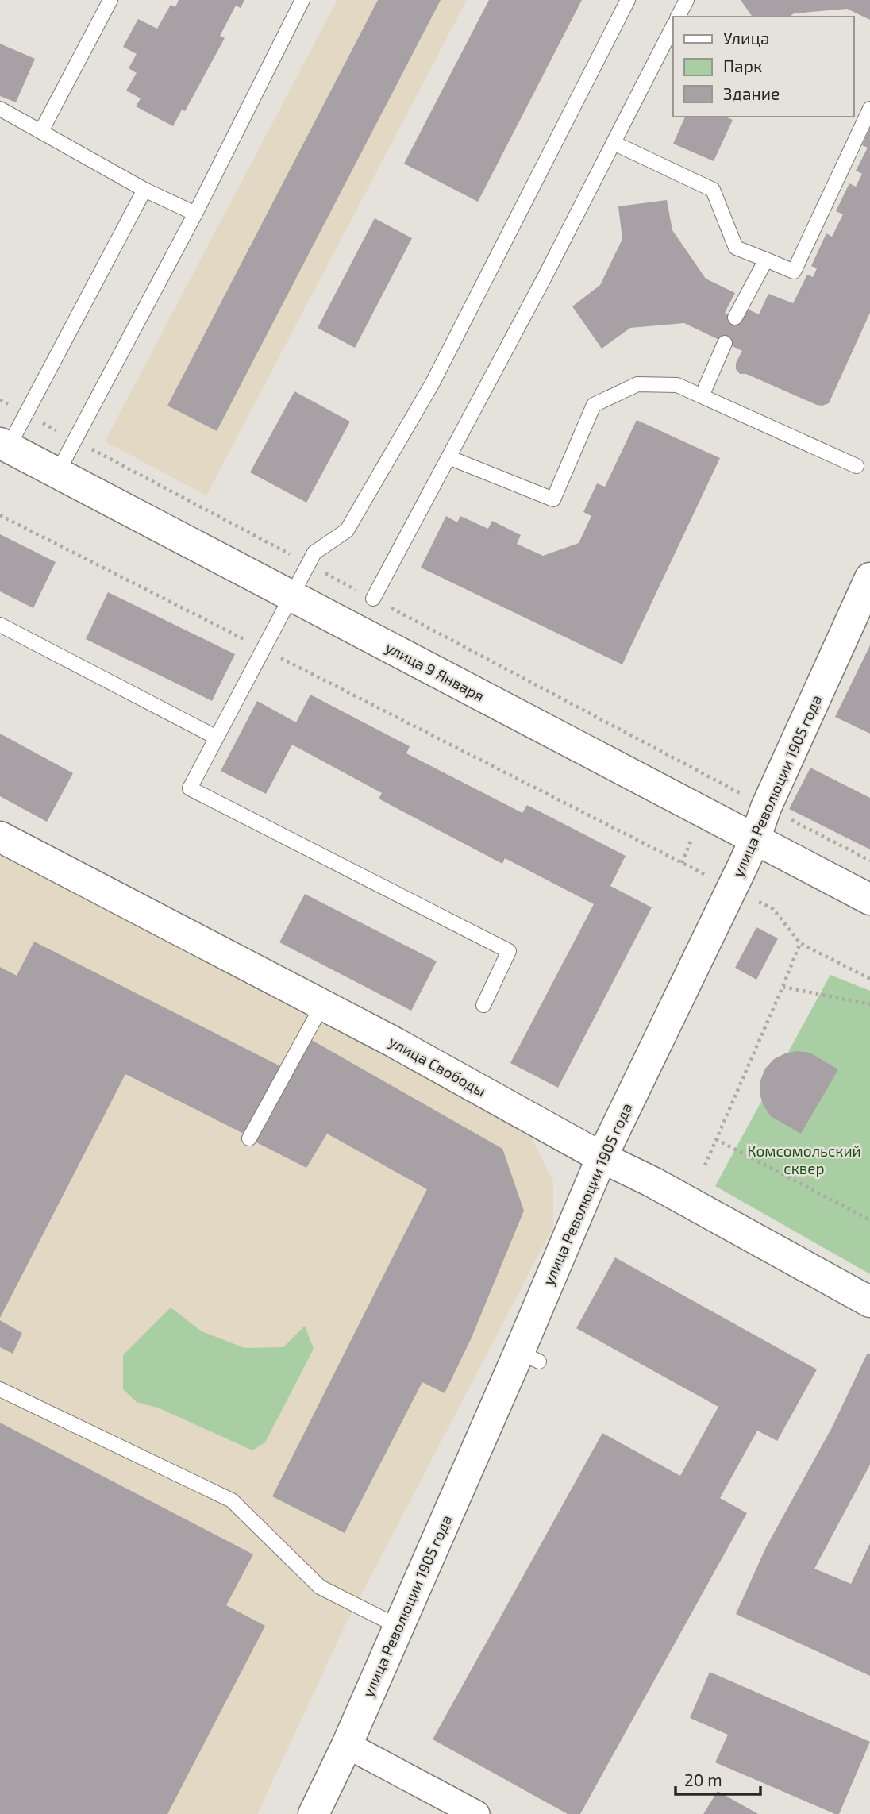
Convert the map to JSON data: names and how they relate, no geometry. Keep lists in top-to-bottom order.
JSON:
{
  "streets": {
    "main road": ["улица 9 Января", "улица Революции 1905 года", "улица Свободы"]
  },
  "crossings": [
    ["улица 9 Января", "улица Революции 1905 года"],
    ["улица Революции 1905 года", "улица Свободы"]
  ],
  "parks": ["Комсомольский сквер"],
  "legend": ["Улица", "Парк", "Здание"],
  "scale_bar": "20 m"
}
